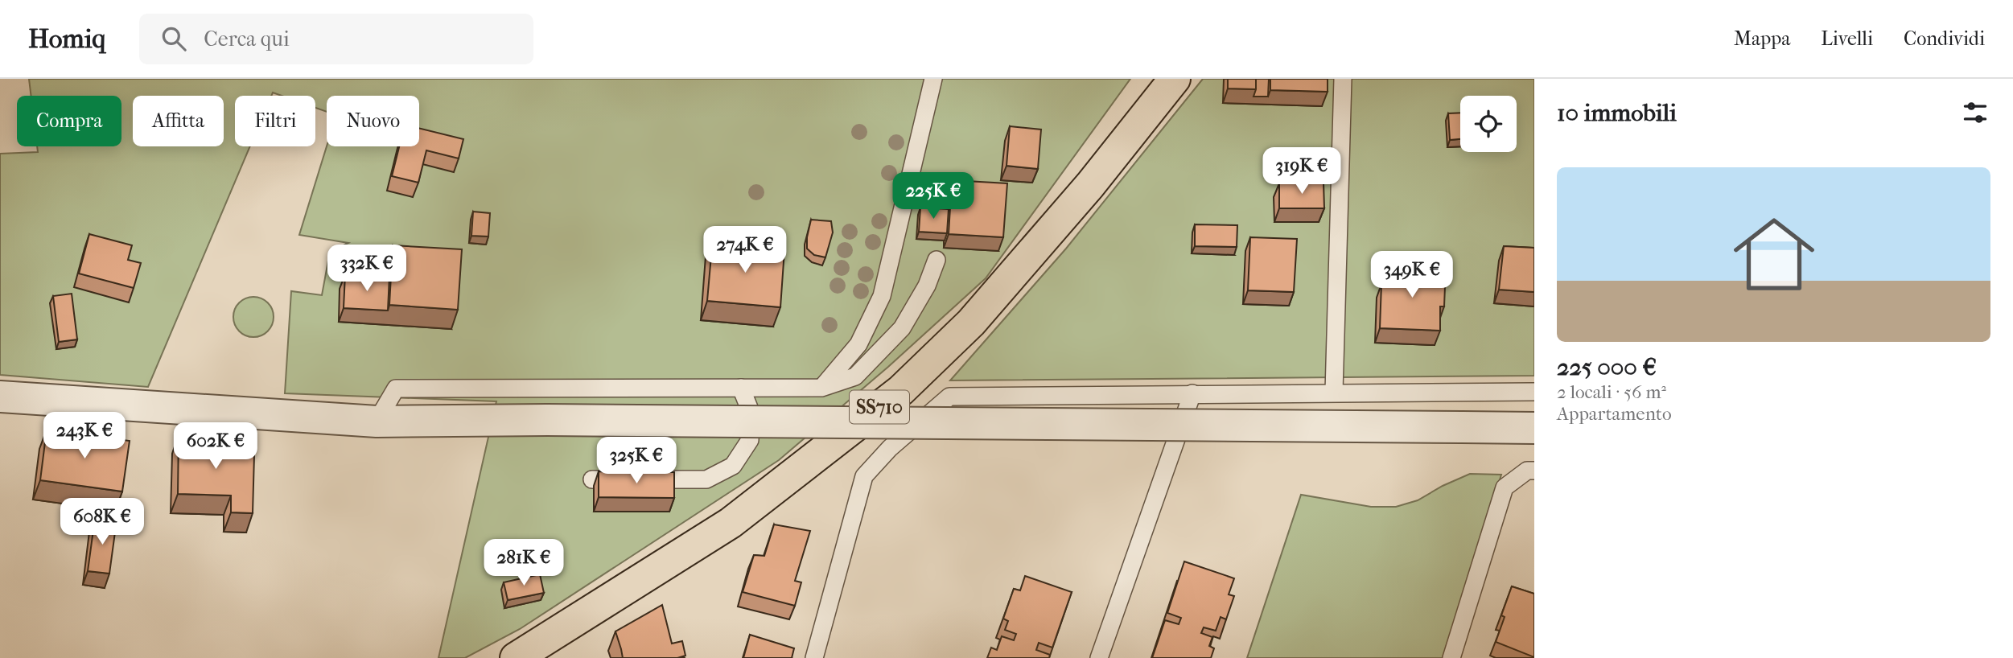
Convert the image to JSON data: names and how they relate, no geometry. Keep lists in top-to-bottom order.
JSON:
{
  "streets": {
    "main road": ["SS710"]
  },
  "page": {
    "header": "Homiq",
    "search": "Cerca qui",
    "nav": ["Mappa", "Livelli", "Condividi"],
    "heading": "10 immobili",
    "chip": [
      "Compra",
      "Affitta",
      "Filtri",
      "Nuovo"
    ],
    "list": [
      {
        "name": "225 000 €",
        "note": "2 locali · 56 m² · Appartamento"
      }
    ],
    "price": [
      "319K €",
      "225K €",
      "274K €",
      "332K €",
      "349K €",
      "243K €",
      "602K €",
      "325K €",
      "608K €",
      "281K €"
    ]
  }
}
